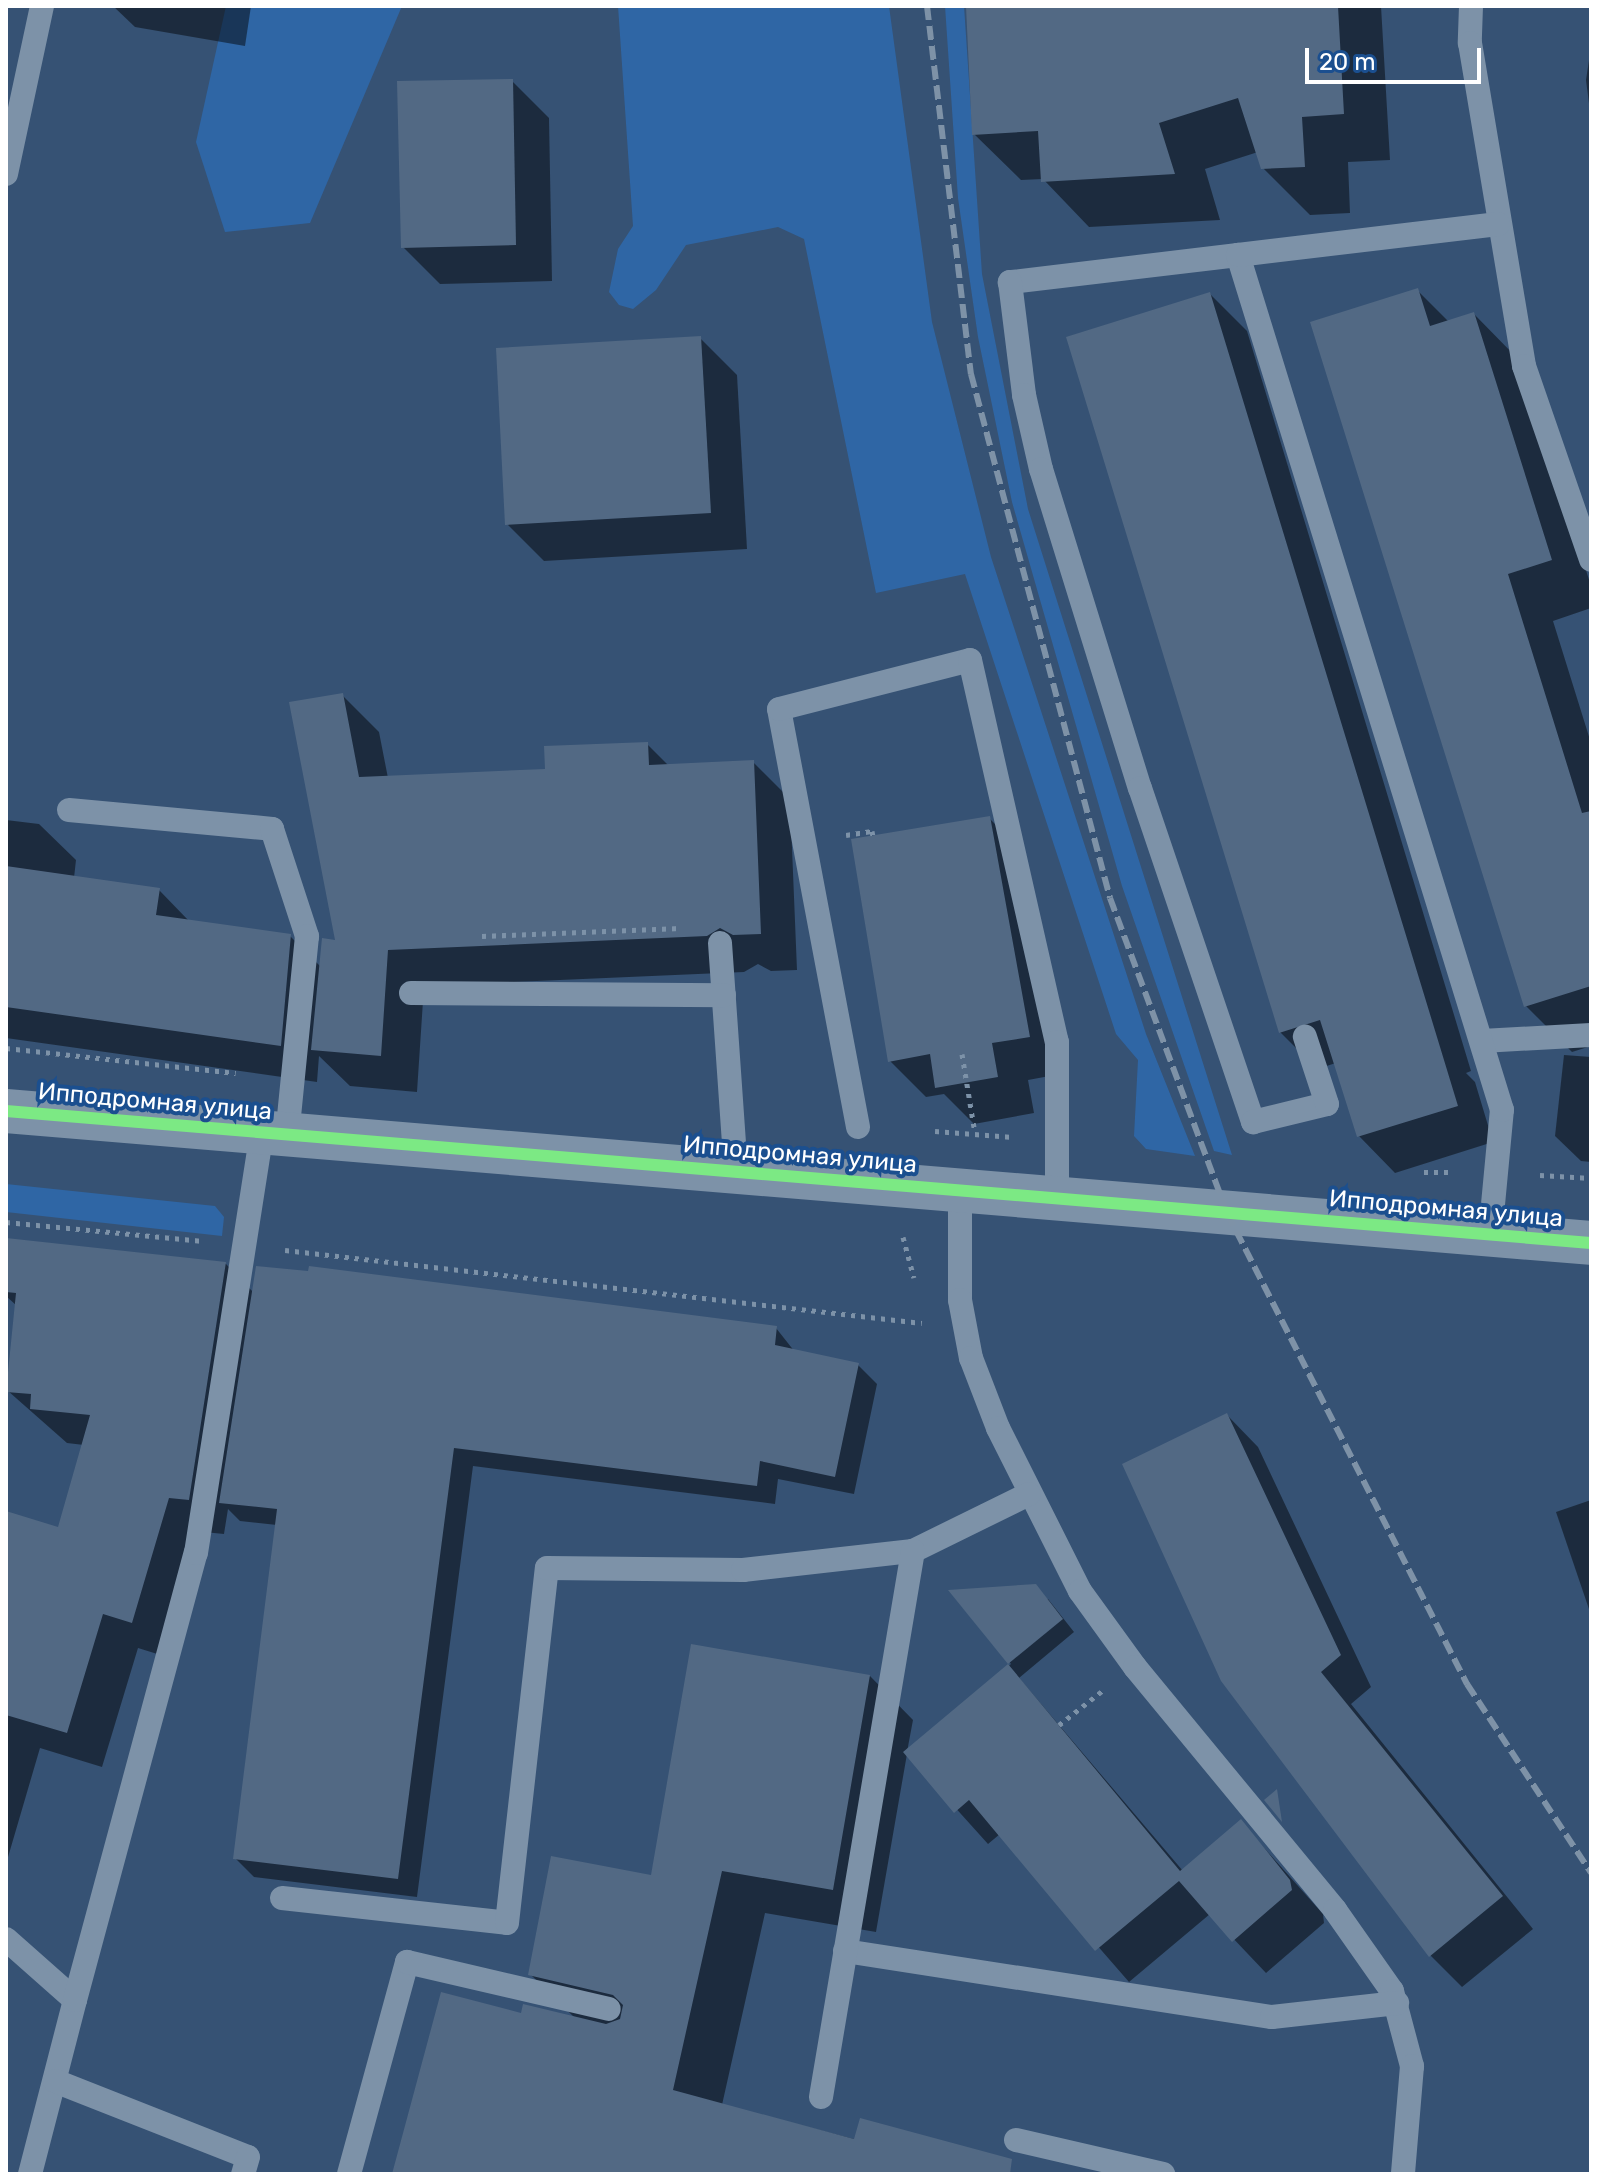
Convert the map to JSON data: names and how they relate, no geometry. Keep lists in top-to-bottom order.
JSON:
{
  "streets": {
    "street": ["Ипподромная улица"]
  },
  "scale_bar": "20 m"
}
